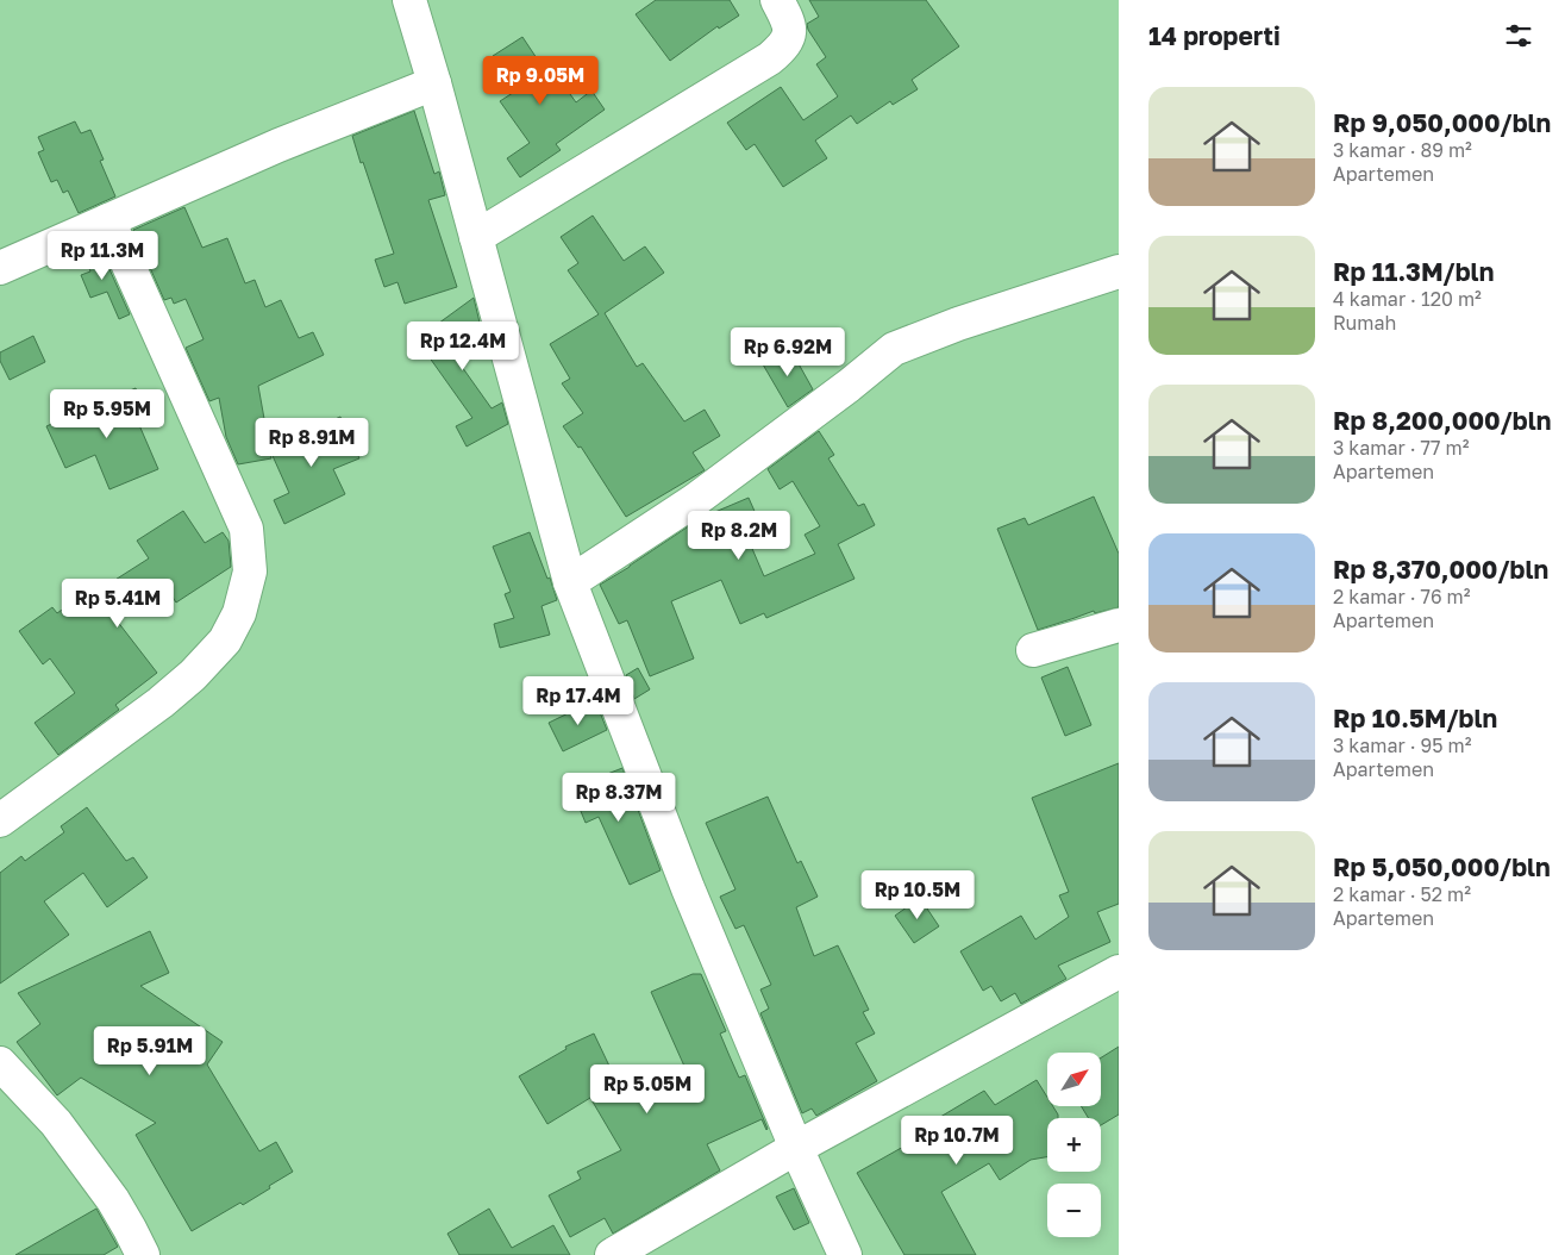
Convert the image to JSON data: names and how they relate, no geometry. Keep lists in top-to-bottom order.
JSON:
{
  "north": "top right",
  "page": {
    "heading": "14 properti",
    "price": [
      "Rp 9.05M",
      "Rp 11.3M",
      "Rp 12.4M",
      "Rp 6.92M",
      "Rp 5.95M",
      "Rp 8.91M",
      "Rp 8.2M",
      "Rp 5.41M",
      "Rp 17.4M",
      "Rp 8.37M",
      "Rp 10.5M",
      "Rp 5.91M",
      "Rp 5.05M",
      "Rp 10.7M"
    ],
    "list": [
      {
        "name": "Rp 9,050,000/bln",
        "note": "3 kamar · 89 m² · Apartemen"
      },
      {
        "name": "Rp 11.3M/bln",
        "note": "4 kamar · 120 m² · Rumah"
      },
      {
        "name": "Rp 8,200,000/bln",
        "note": "3 kamar · 77 m² · Apartemen"
      },
      {
        "name": "Rp 8,370,000/bln",
        "note": "2 kamar · 76 m² · Apartemen"
      },
      {
        "name": "Rp 10.5M/bln",
        "note": "3 kamar · 95 m² · Apartemen"
      },
      {
        "name": "Rp 5,050,000/bln",
        "note": "2 kamar · 52 m² · Apartemen"
      }
    ],
    "map_buttons": ["+", "−"]
  }
}
